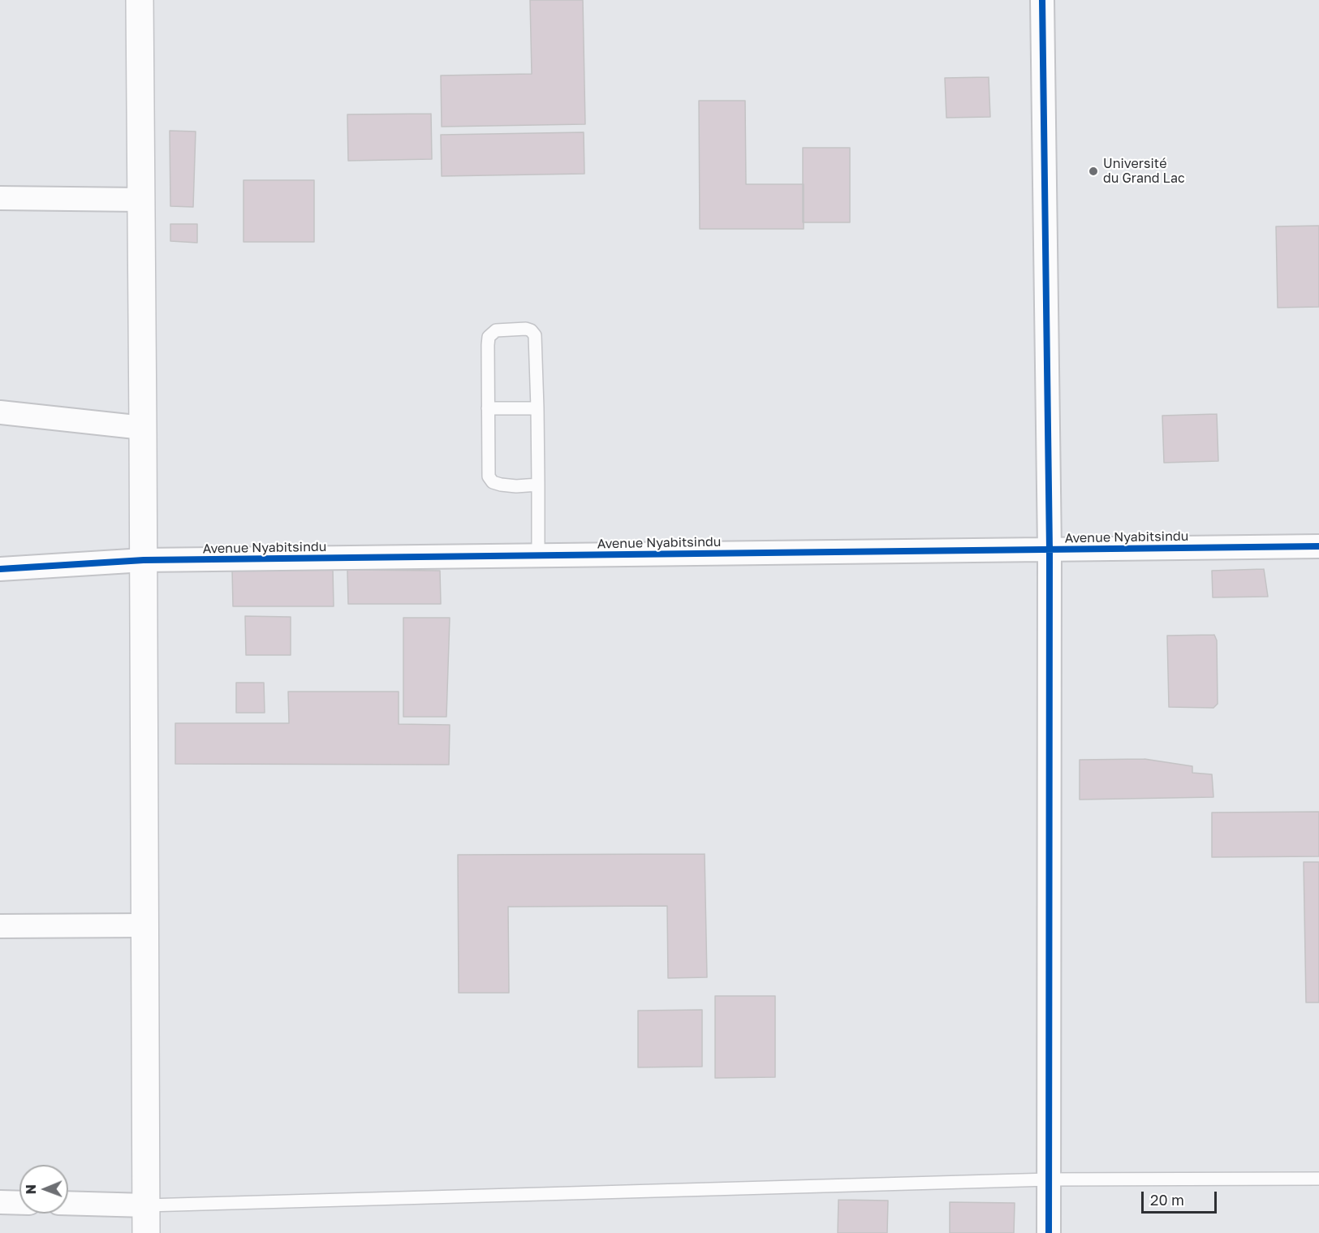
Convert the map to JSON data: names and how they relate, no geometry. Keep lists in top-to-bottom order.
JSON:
{
  "streets": {
    "street": ["Avenue Nyabitsindu"]
  },
  "places": ["Université du Grand Lac"],
  "scale_bar": "20 m",
  "north": "left"
}
